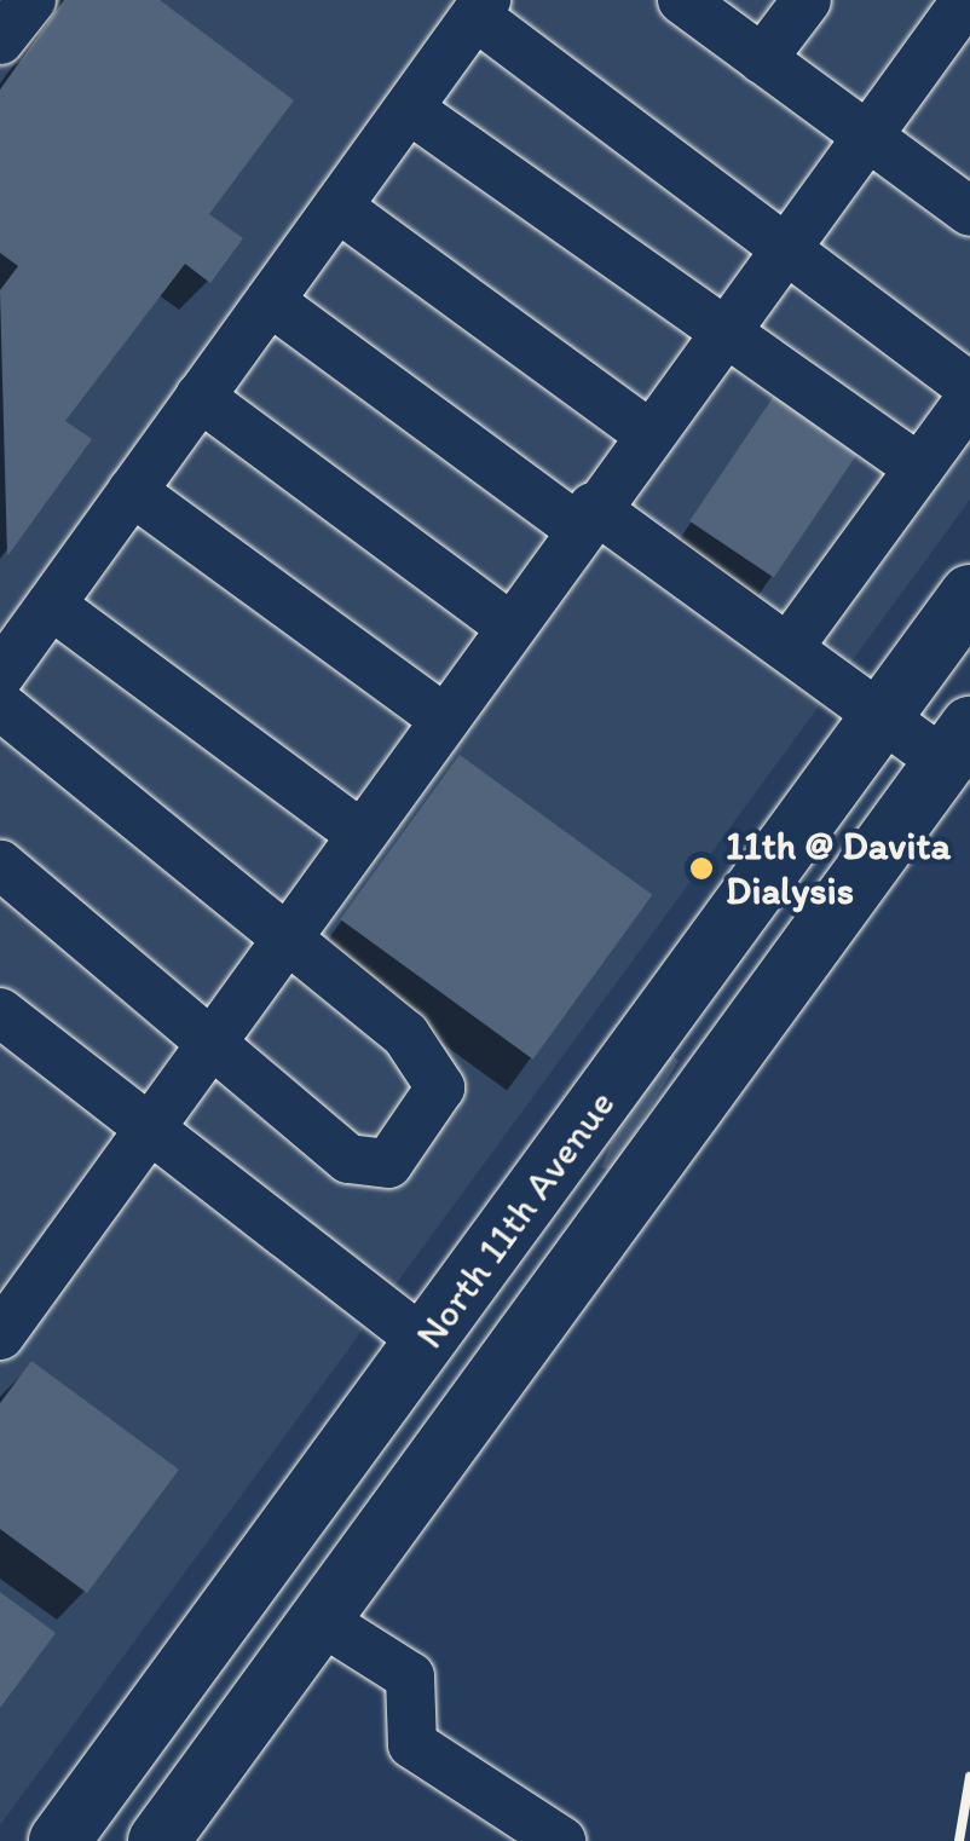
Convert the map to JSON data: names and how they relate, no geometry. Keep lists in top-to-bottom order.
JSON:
{
  "streets": {
    "main road": ["North 11th Avenue"]
  },
  "places": ["11th @ Davita Dialysis"]
}
